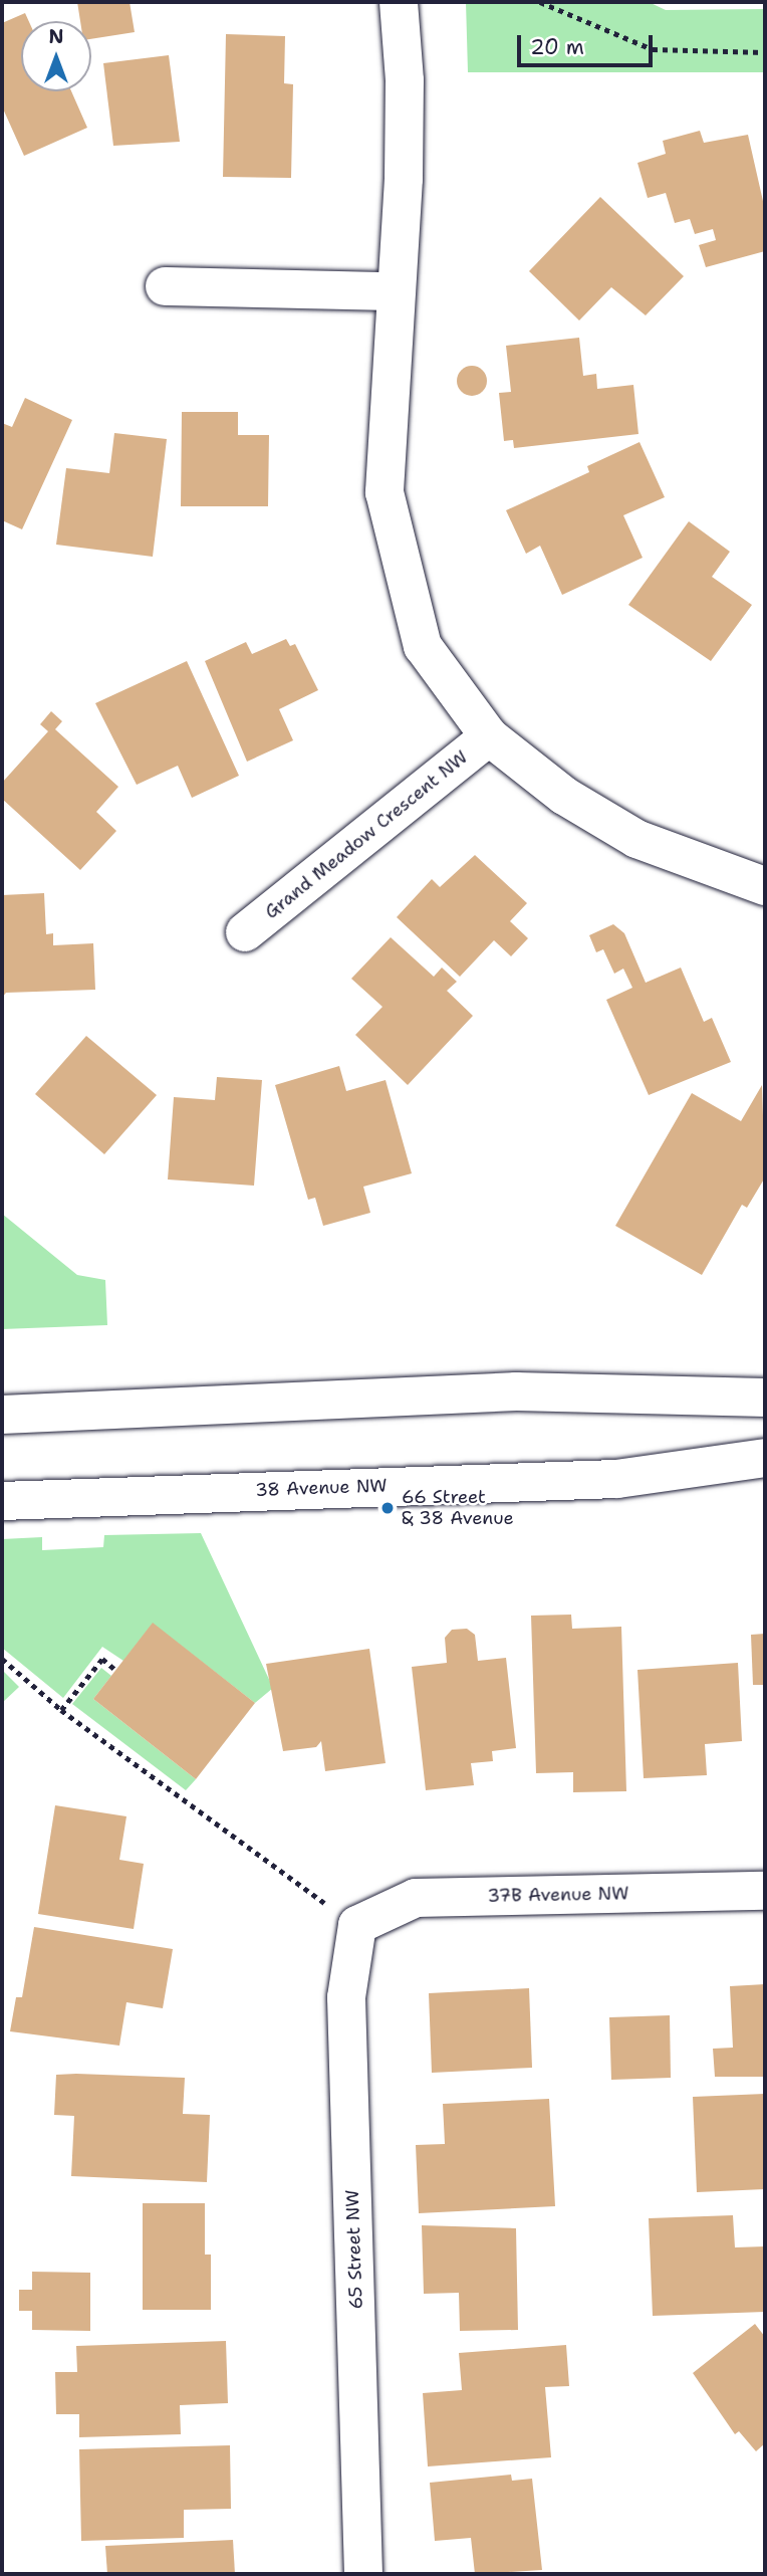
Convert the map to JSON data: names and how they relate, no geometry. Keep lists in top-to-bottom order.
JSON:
{
  "streets": {
    "street": [
      "Grand Meadow Crescent NW",
      "38 Avenue NW",
      "37B Avenue NW",
      "65 Street NW"
    ]
  },
  "crossings": [
    ["37B Avenue NW", "65 Street NW"]
  ],
  "places": ["66 Street & 38 Avenue"],
  "scale_bar": "20 m",
  "north": "top"
}
